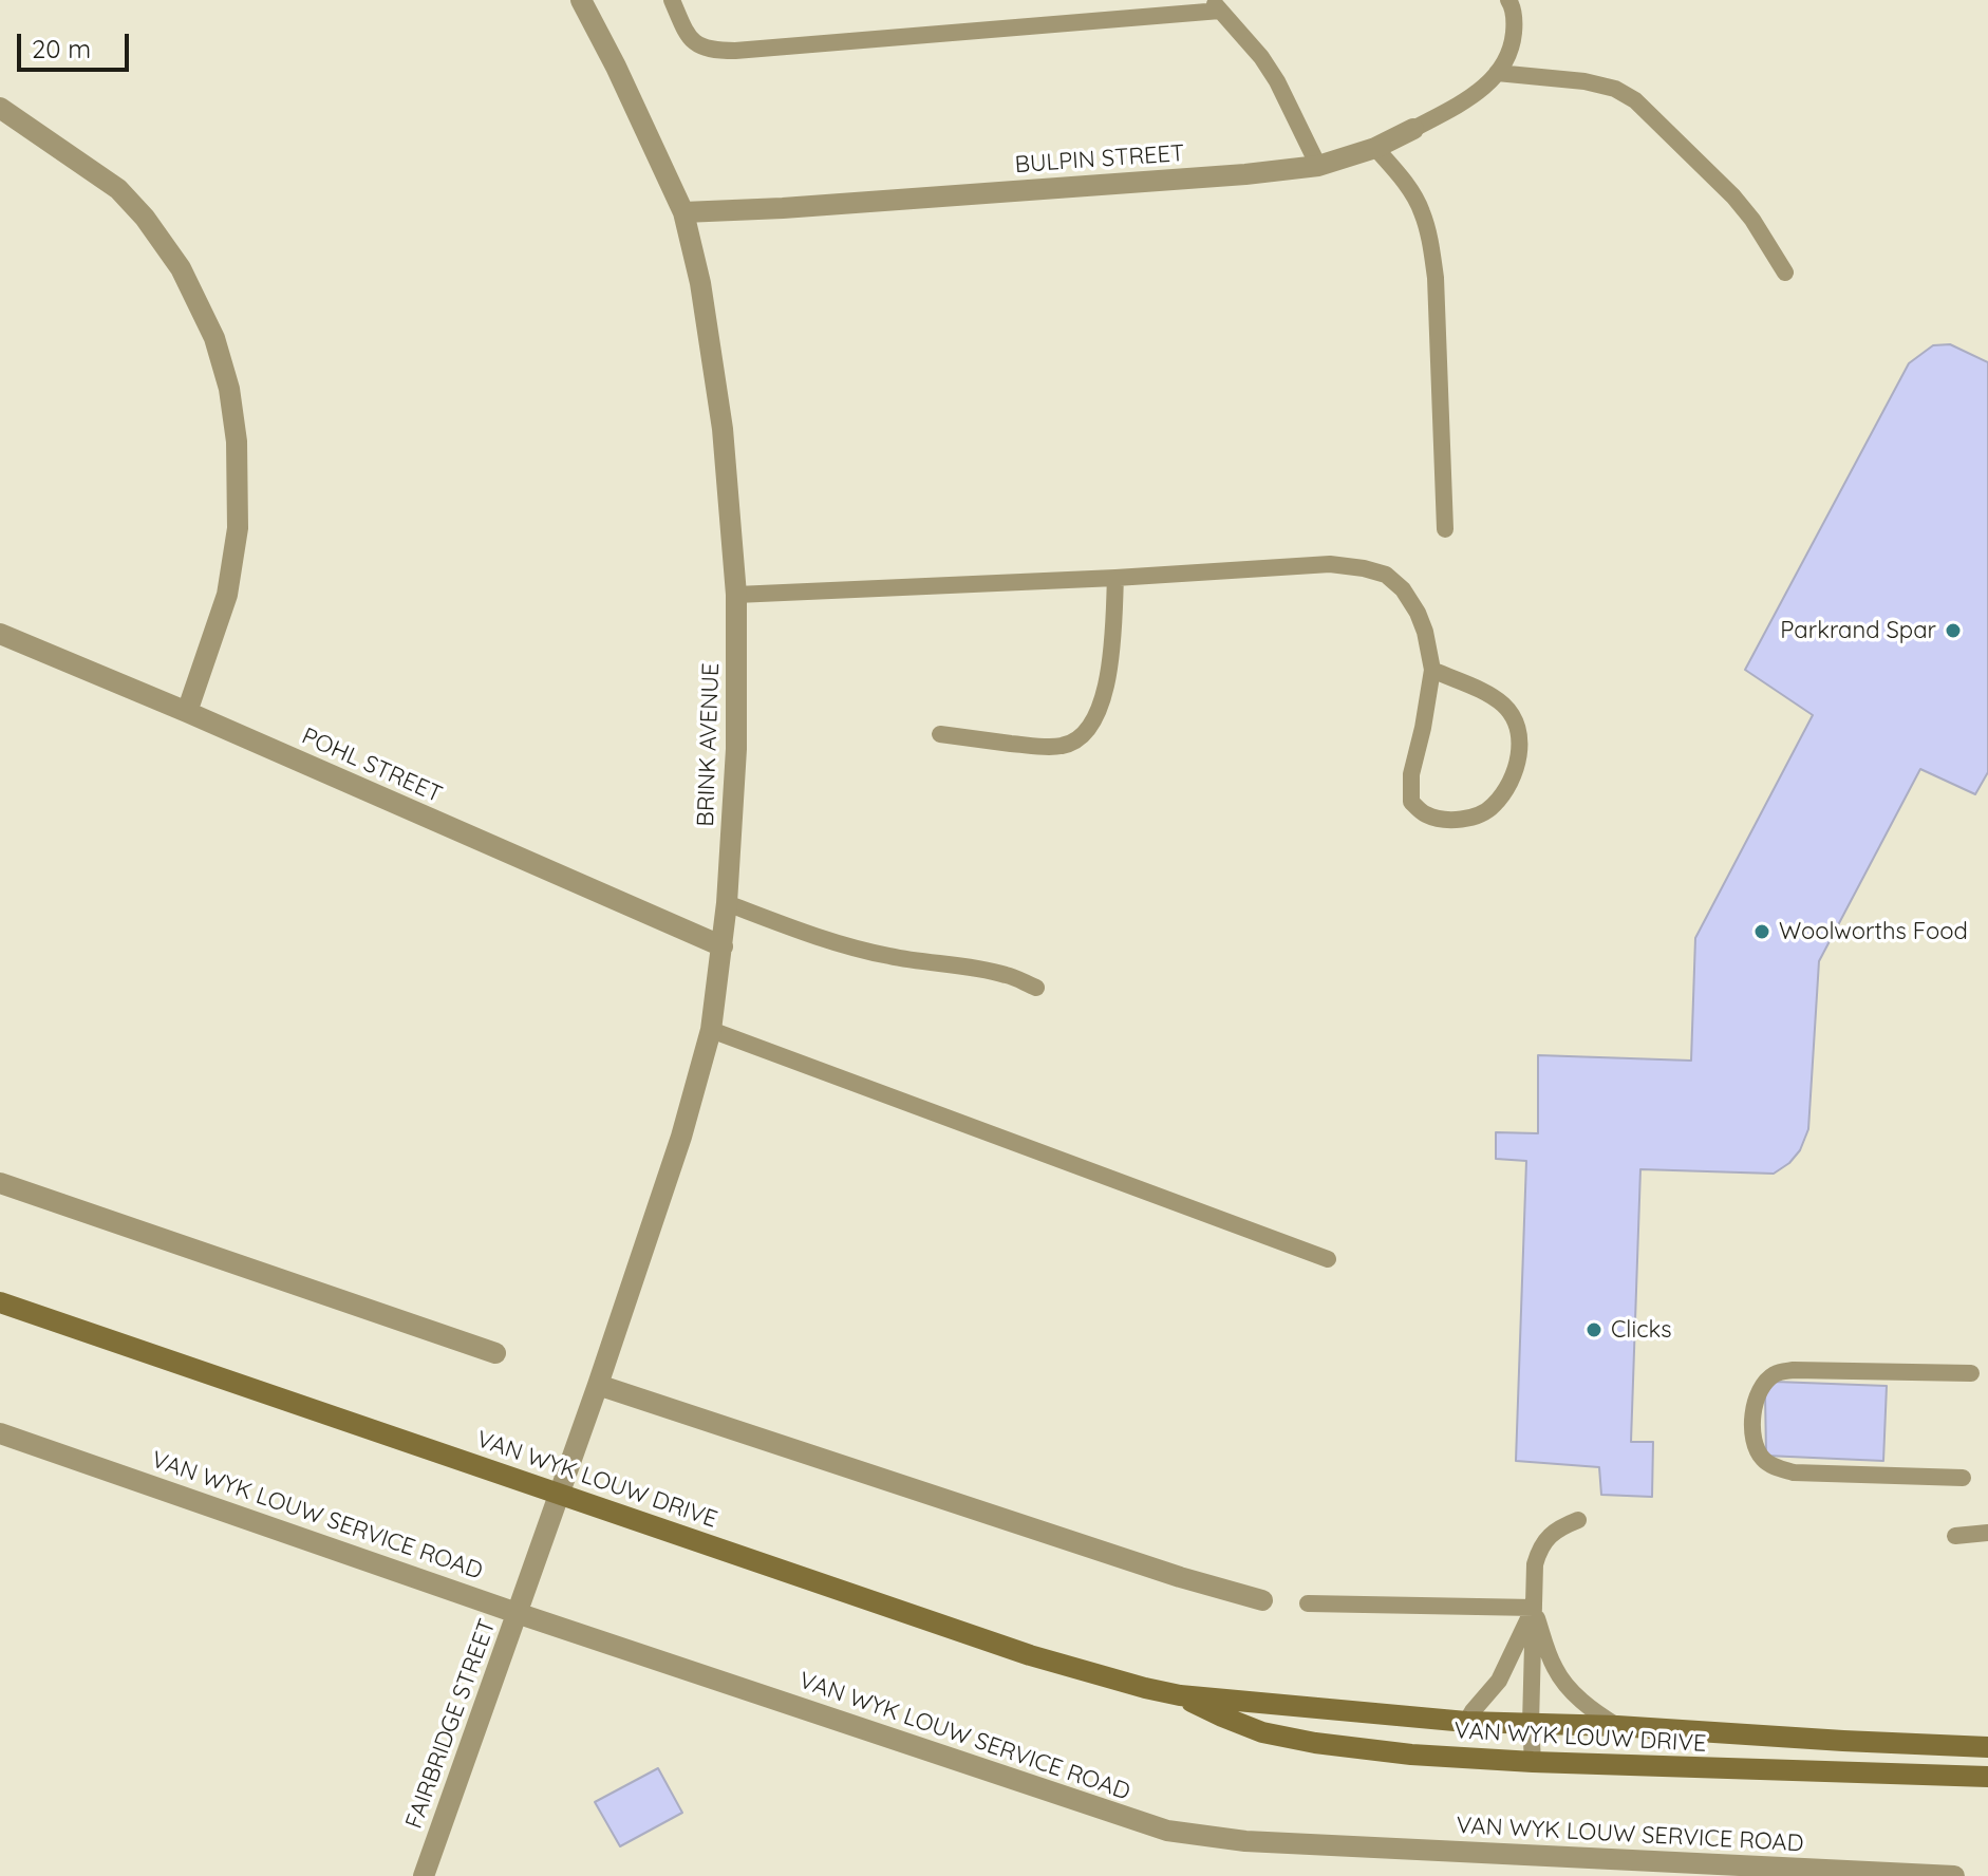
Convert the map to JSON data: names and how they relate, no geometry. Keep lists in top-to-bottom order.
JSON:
{
  "streets": {
    "street": [
      "BULPIN STREET",
      "BRINK AVENUE",
      "POHL STREET",
      "VAN WYK LOUW DRIVE",
      "VAN WYK LOUW SERVICE ROAD",
      "FAIRBRIDGE STREET"
    ]
  },
  "crossings": [
    ["BULPIN STREET", "BRINK AVENUE"],
    ["BRINK AVENUE", "POHL STREET"],
    ["BRINK AVENUE", "VAN WYK LOUW DRIVE"],
    ["BRINK AVENUE", "FAIRBRIDGE STREET"],
    ["VAN WYK LOUW DRIVE", "FAIRBRIDGE STREET"],
    ["VAN WYK LOUW SERVICE ROAD", "FAIRBRIDGE STREET"]
  ],
  "places": ["Parkrand Spar", "Woolworths Food", "Clicks"],
  "scale_bar": "20 m"
}
